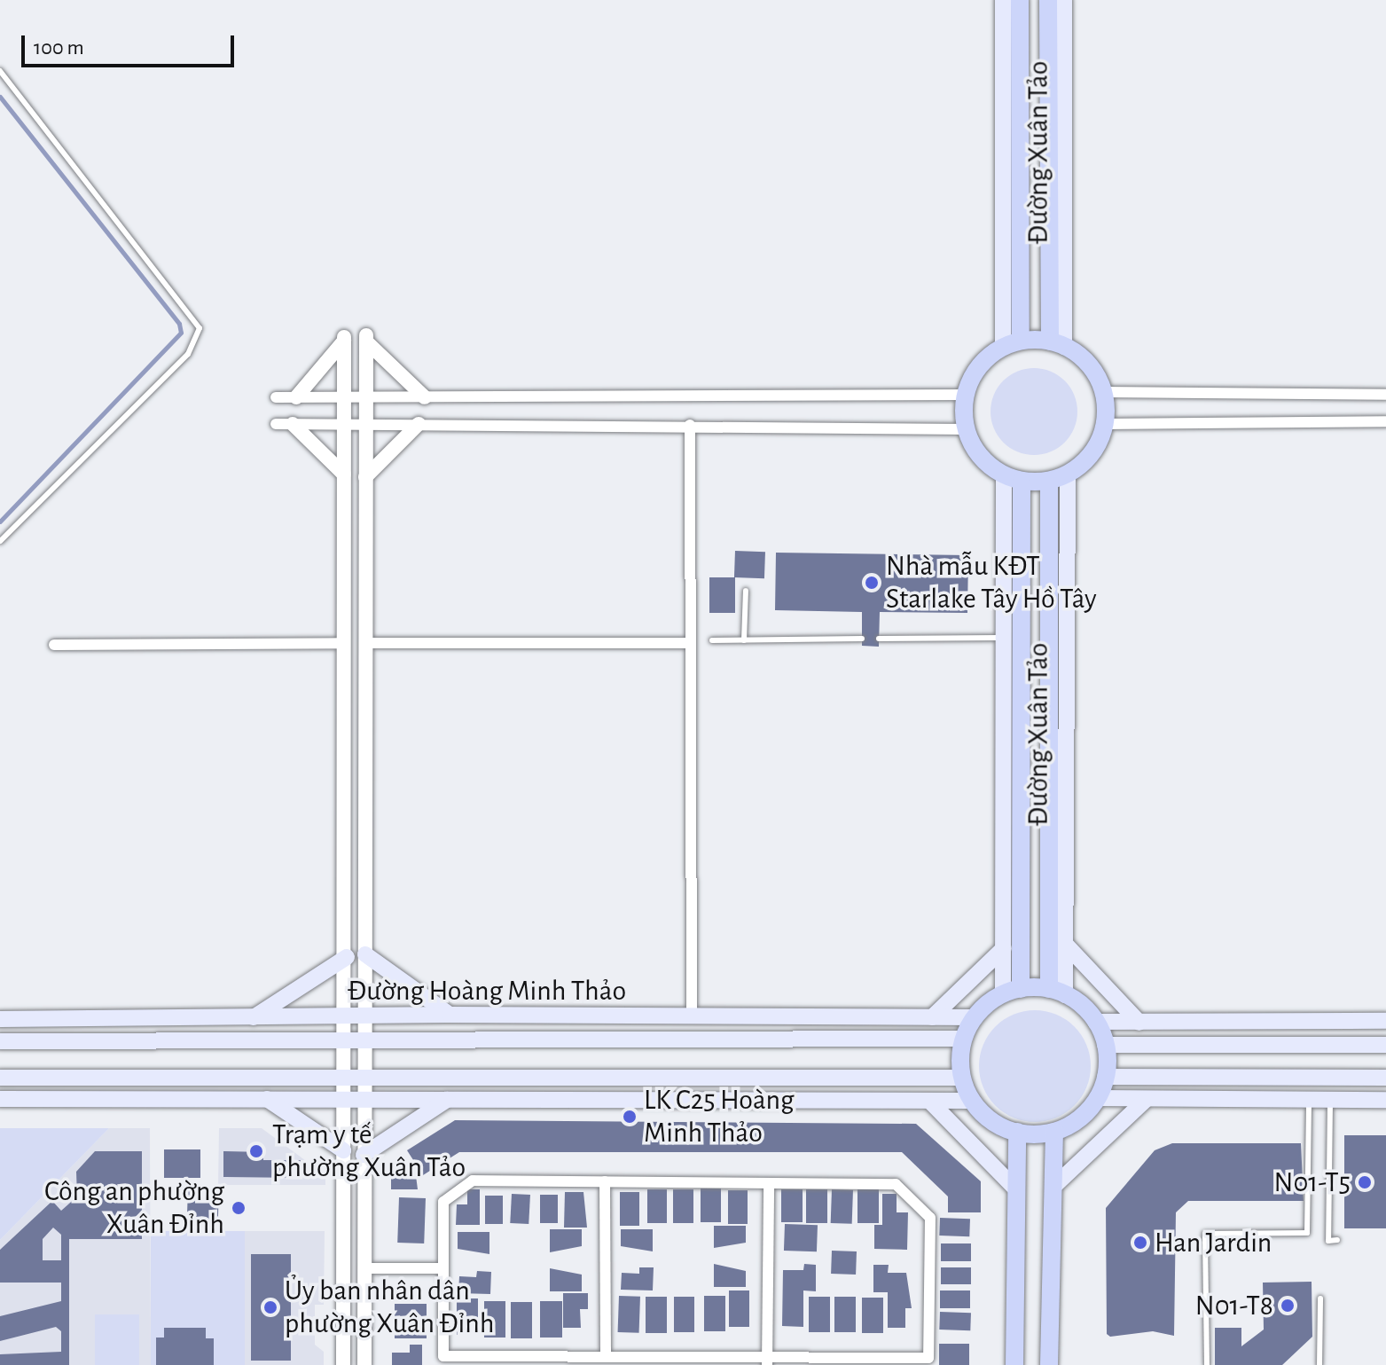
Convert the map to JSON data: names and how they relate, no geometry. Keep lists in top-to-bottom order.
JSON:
{
  "streets": {
    "main road": ["Đường Xuân Tảo", "Đường Hoàng Minh Thảo"]
  },
  "crossings": [
    ["Đường Xuân Tảo", "Đường Hoàng Minh Thảo"]
  ],
  "places": [
    "Nhà mẫu KĐT Starlake Tây Hồ Tây",
    "LK C25 Hoàng Minh Thảo",
    "Trạm y tế phường Xuân Tảo",
    "N01-T5",
    "Công an phường Xuân Đỉnh",
    "Han Jardin",
    "N01-T8",
    "Ủy ban nhân dân phường Xuân Đỉnh"
  ],
  "scale_bar": "100 m"
}
